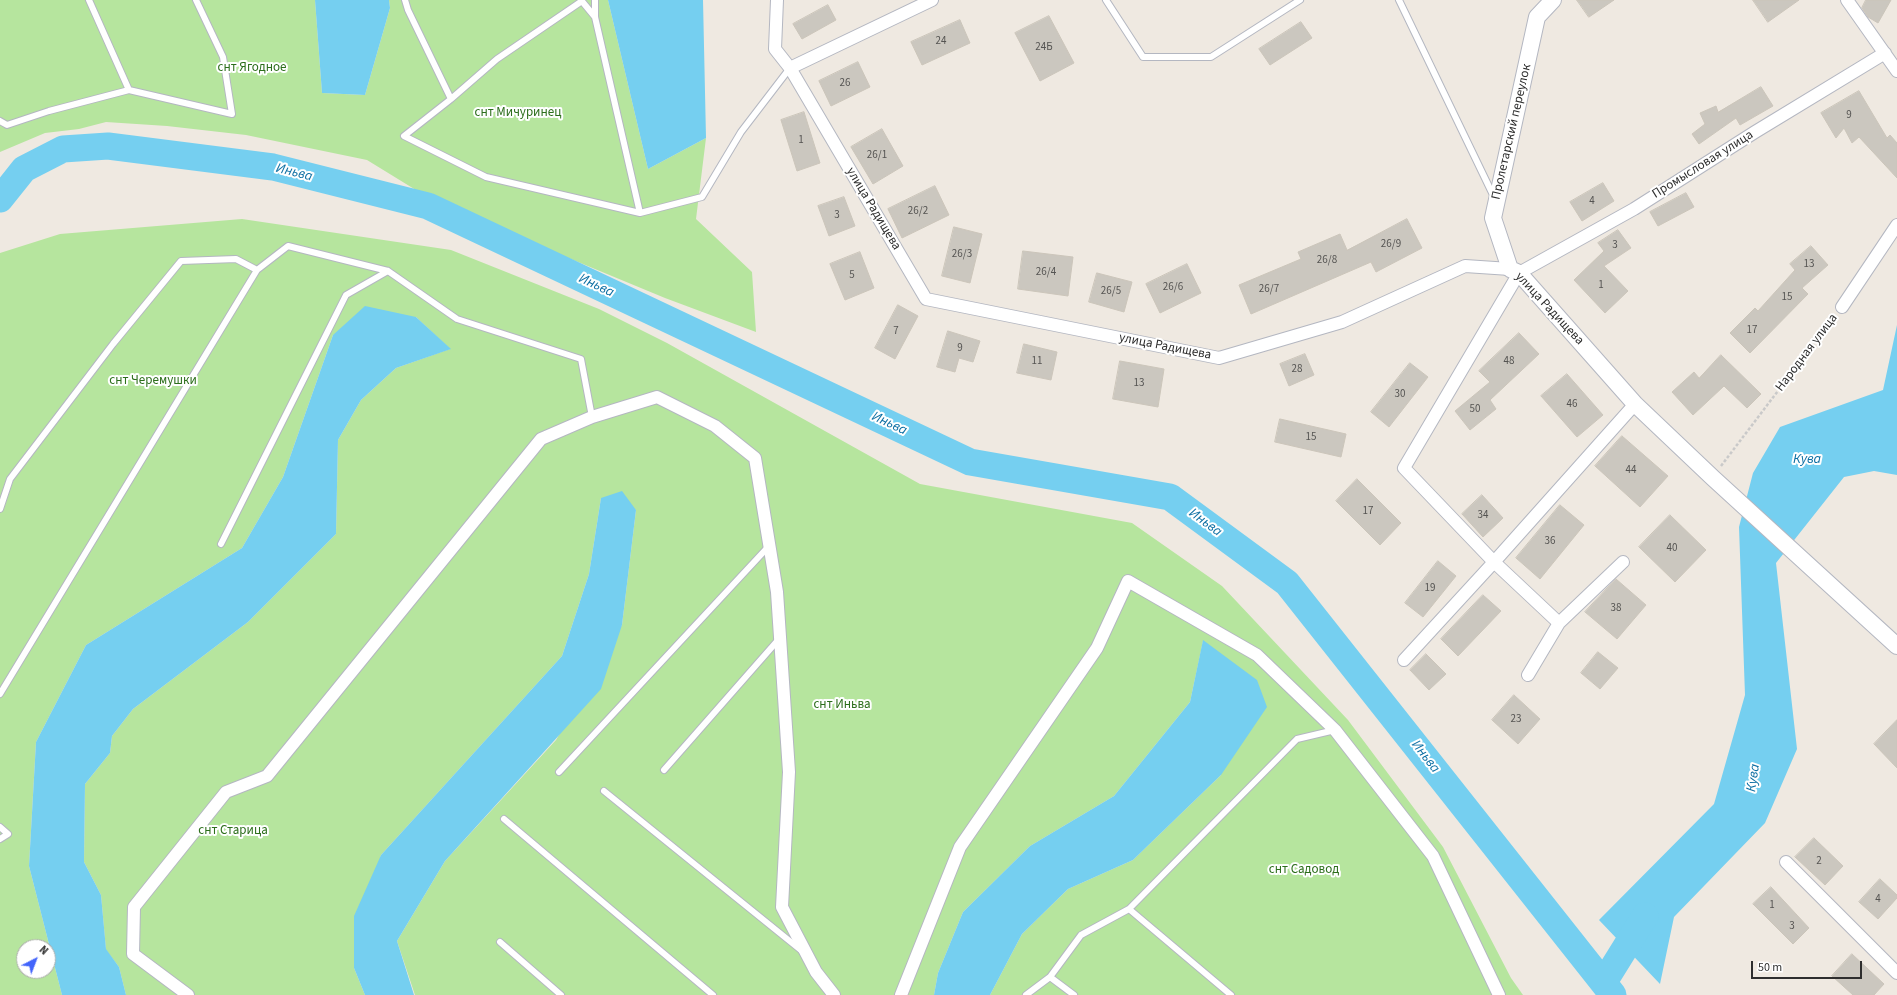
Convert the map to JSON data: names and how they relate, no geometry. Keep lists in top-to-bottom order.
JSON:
{
  "streets": {
    "street": [
      "Пролетарский переулок",
      "Промысловая улица",
      "улица Радищева",
      "Народная улица"
    ]
  },
  "crossings": [
    ["Пролетарский переулок", "Промысловая улица"],
    ["Пролетарский переулок", "улица Радищева"],
    ["Промысловая улица", "улица Радищева"],
    ["улица Радищева", "Народная улица"]
  ],
  "water": ["Иньва", "Кува"],
  "parks": [
    "снт Ягодное",
    "снт Мичуринец",
    "снт Черемушки",
    "снт Иньва",
    "снт Старица",
    "снт Садовод"
  ],
  "house_numbers": [
    "24",
    "24Б",
    "26",
    "9",
    "1",
    "26/1",
    "4",
    "26/2",
    "3",
    "26/9",
    "3",
    "26/3",
    "26/8",
    "13",
    "26/4",
    "5",
    "1",
    "26/6",
    "26/7",
    "26/5",
    "15",
    "17",
    "7",
    "9",
    "11",
    "48",
    "28",
    "13",
    "30",
    "46",
    "50",
    "15",
    "44",
    "17",
    "34",
    "36",
    "40",
    "19",
    "38",
    "23",
    "2",
    "4",
    "1",
    "3"
  ],
  "scale_bar": "50 m",
  "north": "top right"
}
